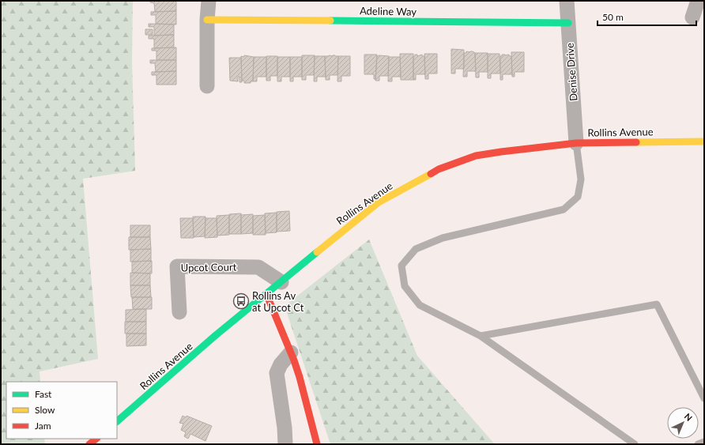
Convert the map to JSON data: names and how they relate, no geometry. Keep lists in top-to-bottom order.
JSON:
{
  "streets": {
    "street": [
      "Adeline Way",
      "Denise Drive",
      "Rollins Avenue",
      "Upcot Court"
    ]
  },
  "crossings": [
    ["Adeline Way", "Denise Drive"],
    ["Denise Drive", "Rollins Avenue"],
    ["Rollins Avenue", "Upcot Court"]
  ],
  "places": {
    "bus stop": ["Rollins Av at Upcot Ct"]
  },
  "legend": ["Fast", "Slow", "Jam"],
  "scale_bar": "50 m",
  "north": "top right"
}
